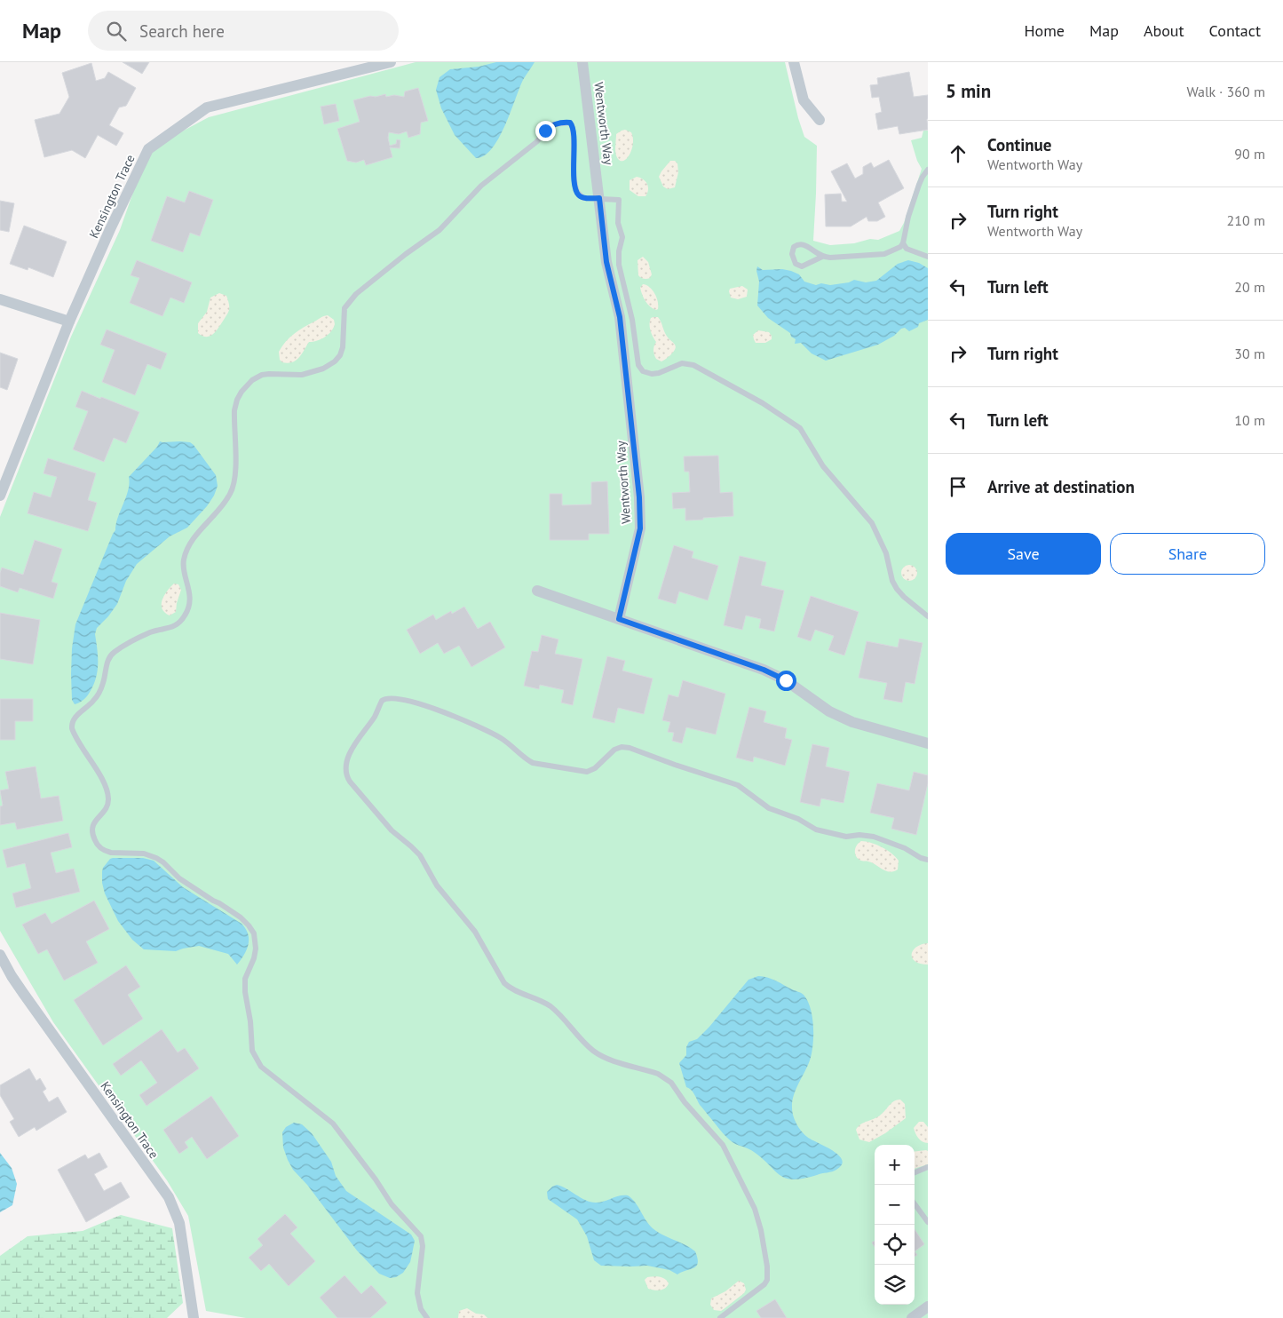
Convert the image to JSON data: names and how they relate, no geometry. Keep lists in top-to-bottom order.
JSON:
{
  "streets": {
    "street": ["Wentworth Way", "Kensington Trace"]
  },
  "page": {
    "header": "Map",
    "search": "Search here",
    "nav": [
      "Home",
      "Map",
      "About",
      "Contact"
    ],
    "heading": ["5 min", "Walk · 360 m"],
    "list": [
      ["Continue", "Wentworth Way", "90 m"],
      ["Turn right", "Wentworth Way", "210 m"],
      ["Turn left", "20 m"],
      ["Turn right", "30 m"],
      ["Turn left", "10 m"],
      "Arrive at destination"
    ],
    "buttons": ["Save", "Share"],
    "map_buttons": ["+", "−"]
  }
}
